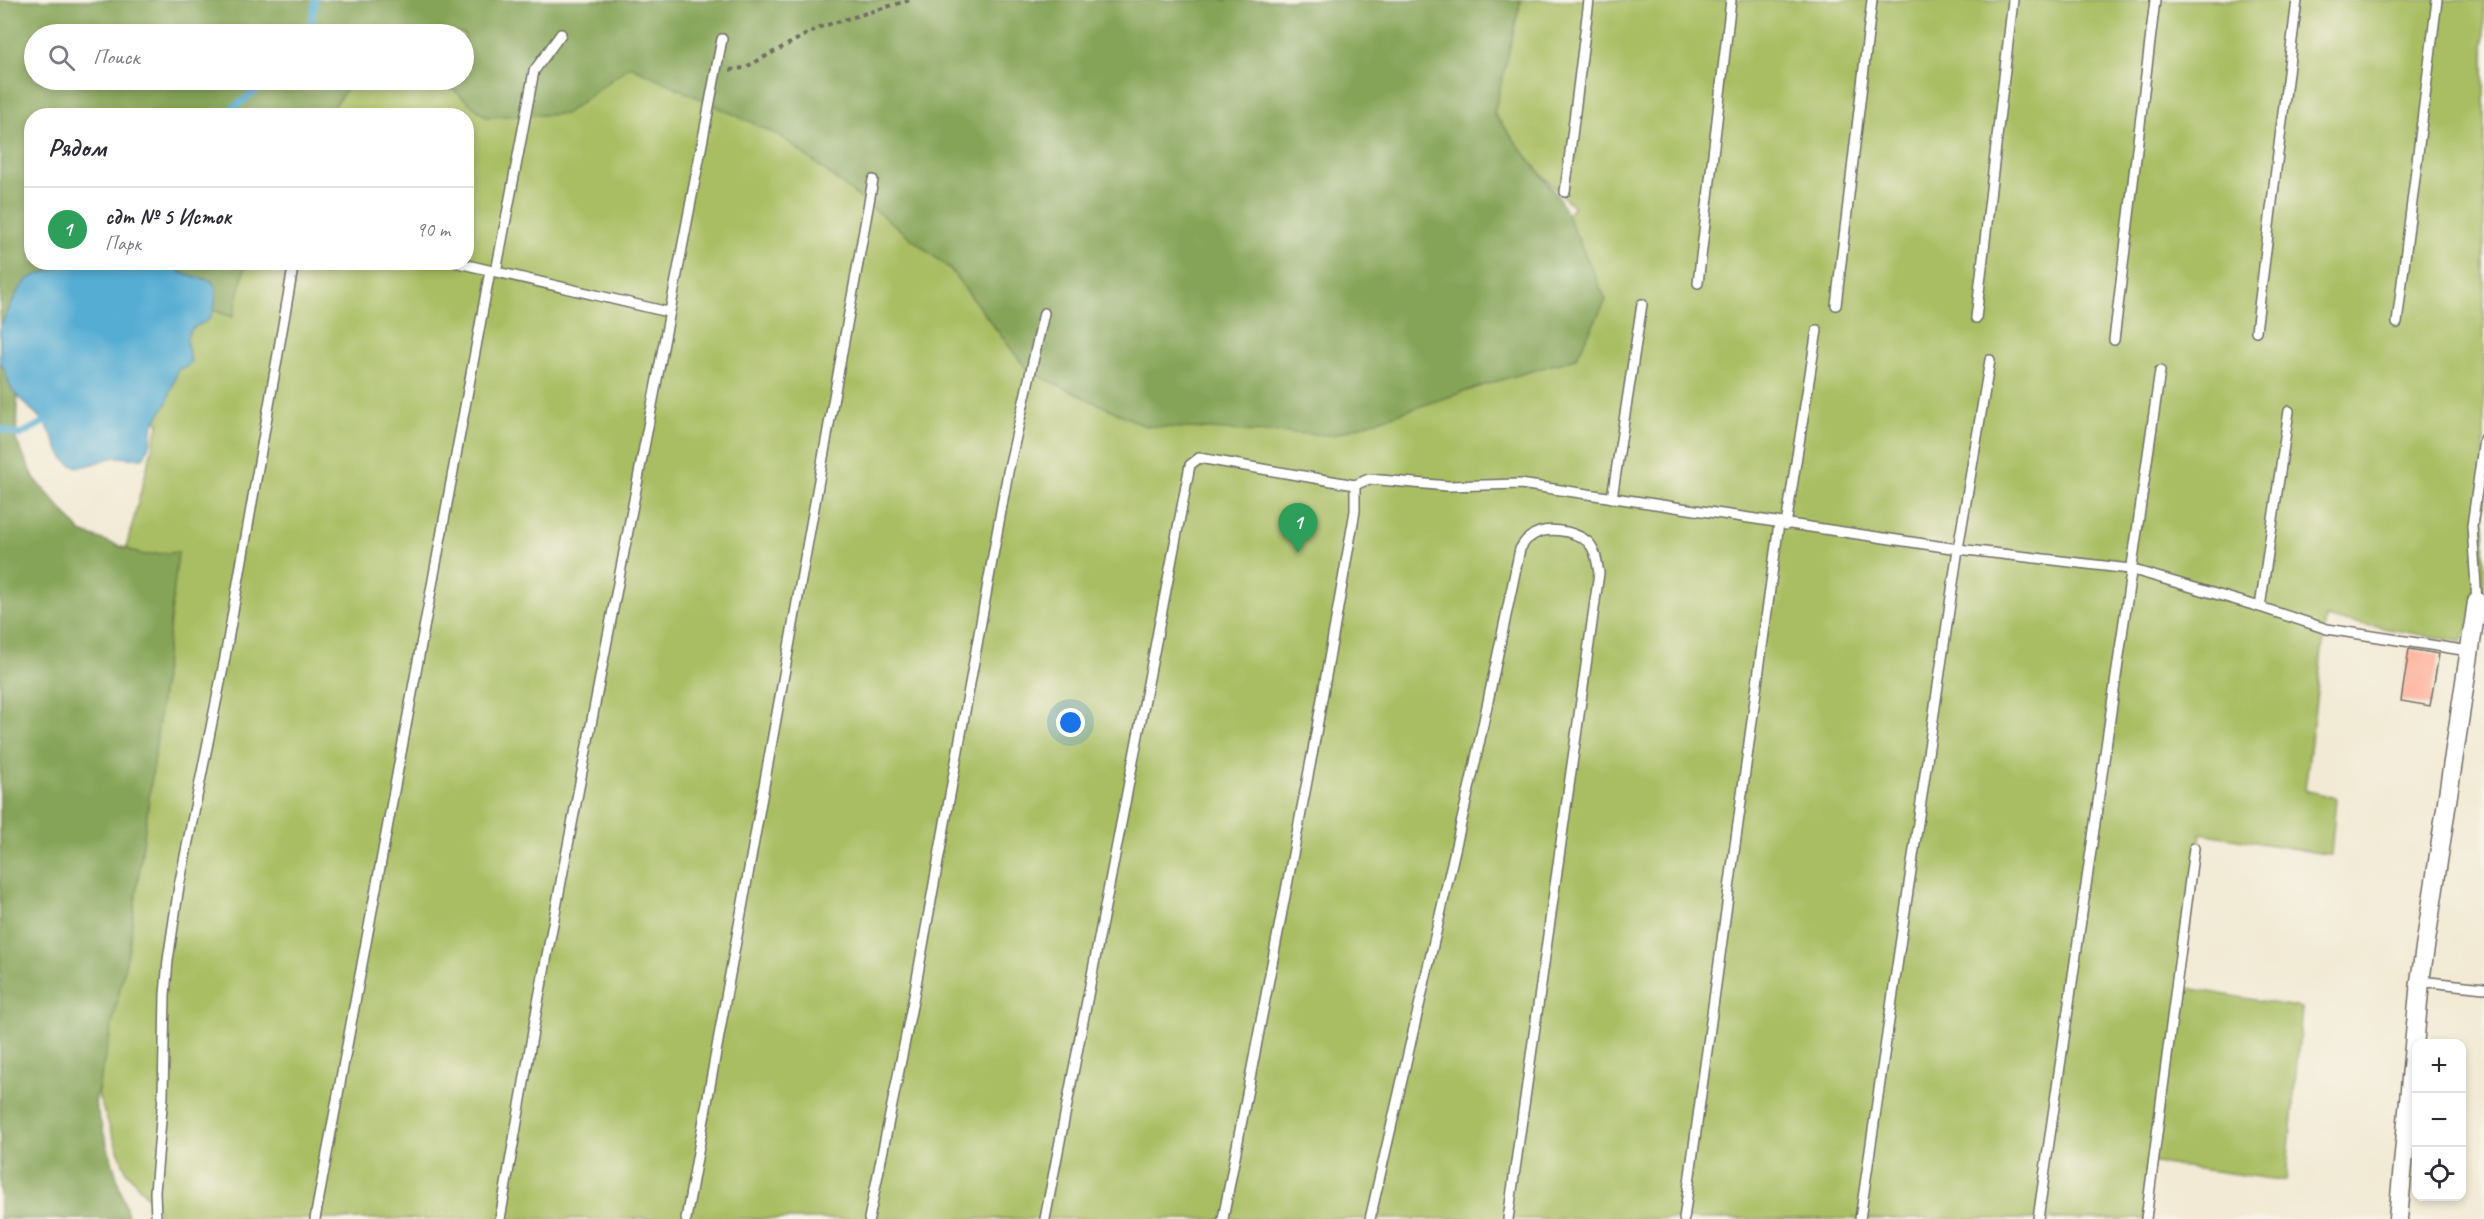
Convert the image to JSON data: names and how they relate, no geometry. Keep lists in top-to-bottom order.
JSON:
{
  "page": {
    "search": "Поиск",
    "heading": "Рядом",
    "list": [
      {
        "mark": "1",
        "name": "сдт № 5 Исток",
        "note": "Парк",
        "value": "90 m"
      }
    ],
    "pins": "1",
    "map_buttons": ["+", "−"]
  }
}
